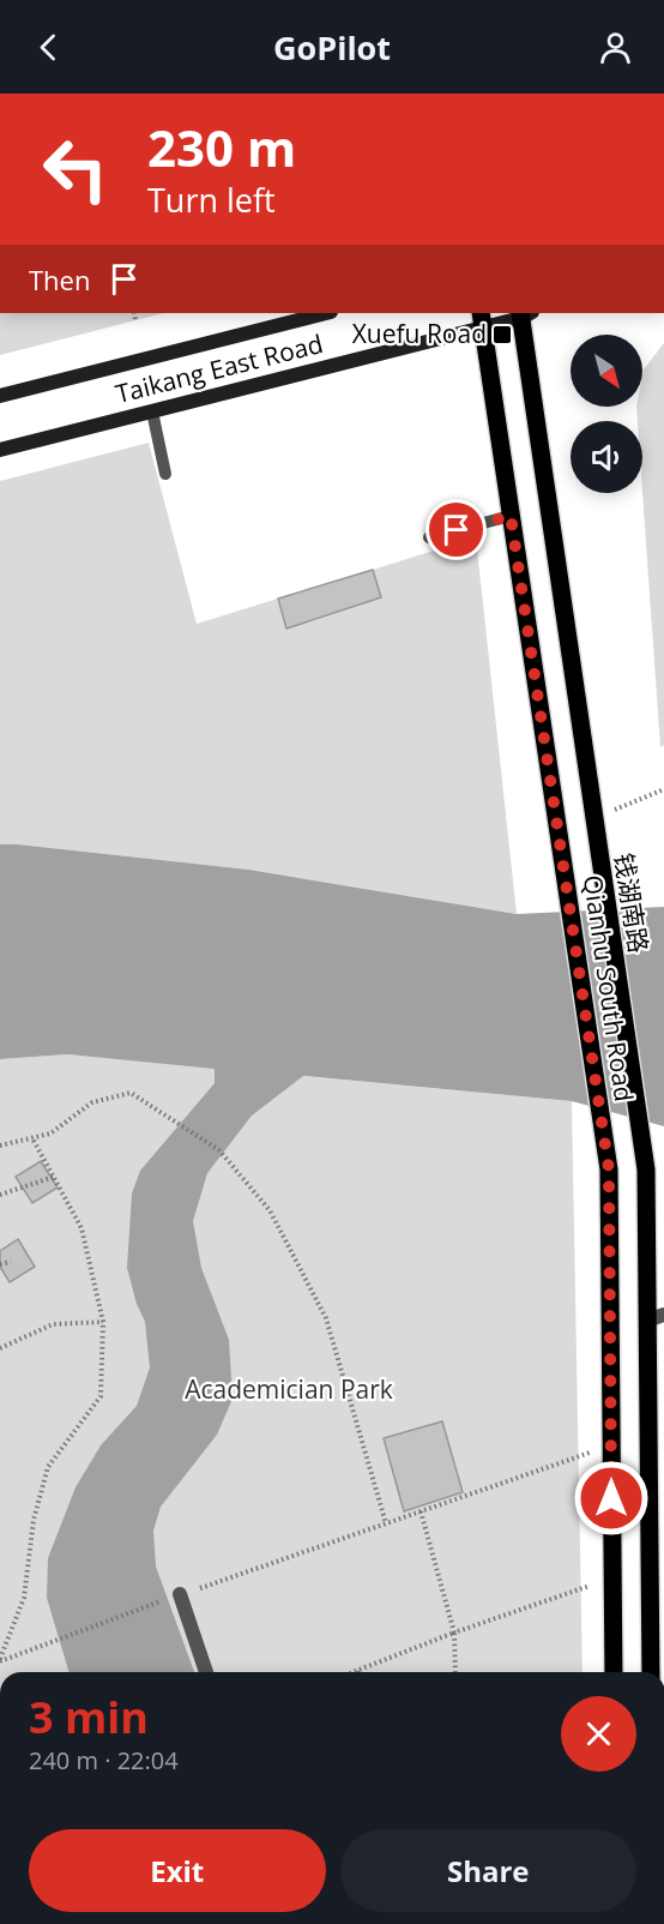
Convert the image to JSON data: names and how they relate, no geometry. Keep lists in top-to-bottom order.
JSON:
{
  "streets": {
    "main road": ["钱湖南路", "Qianhu South Road"],
    "street": ["Taikang East Road"]
  },
  "crossings": [
    ["Taikang East Road", "钱湖南路"],
    ["Taikang East Road", "Qianhu South Road"]
  ],
  "parks": ["Academician Park"],
  "places": {
    "transit": ["Xuefu Road"]
  },
  "north": "bottom right",
  "page": {
    "header": "GoPilot",
    "turn": ["230 m", "Turn left"],
    "then": "Then",
    "heading": ["3 min", "240 m · 22:04"],
    "buttons": ["Exit", "Share"]
  }
}
